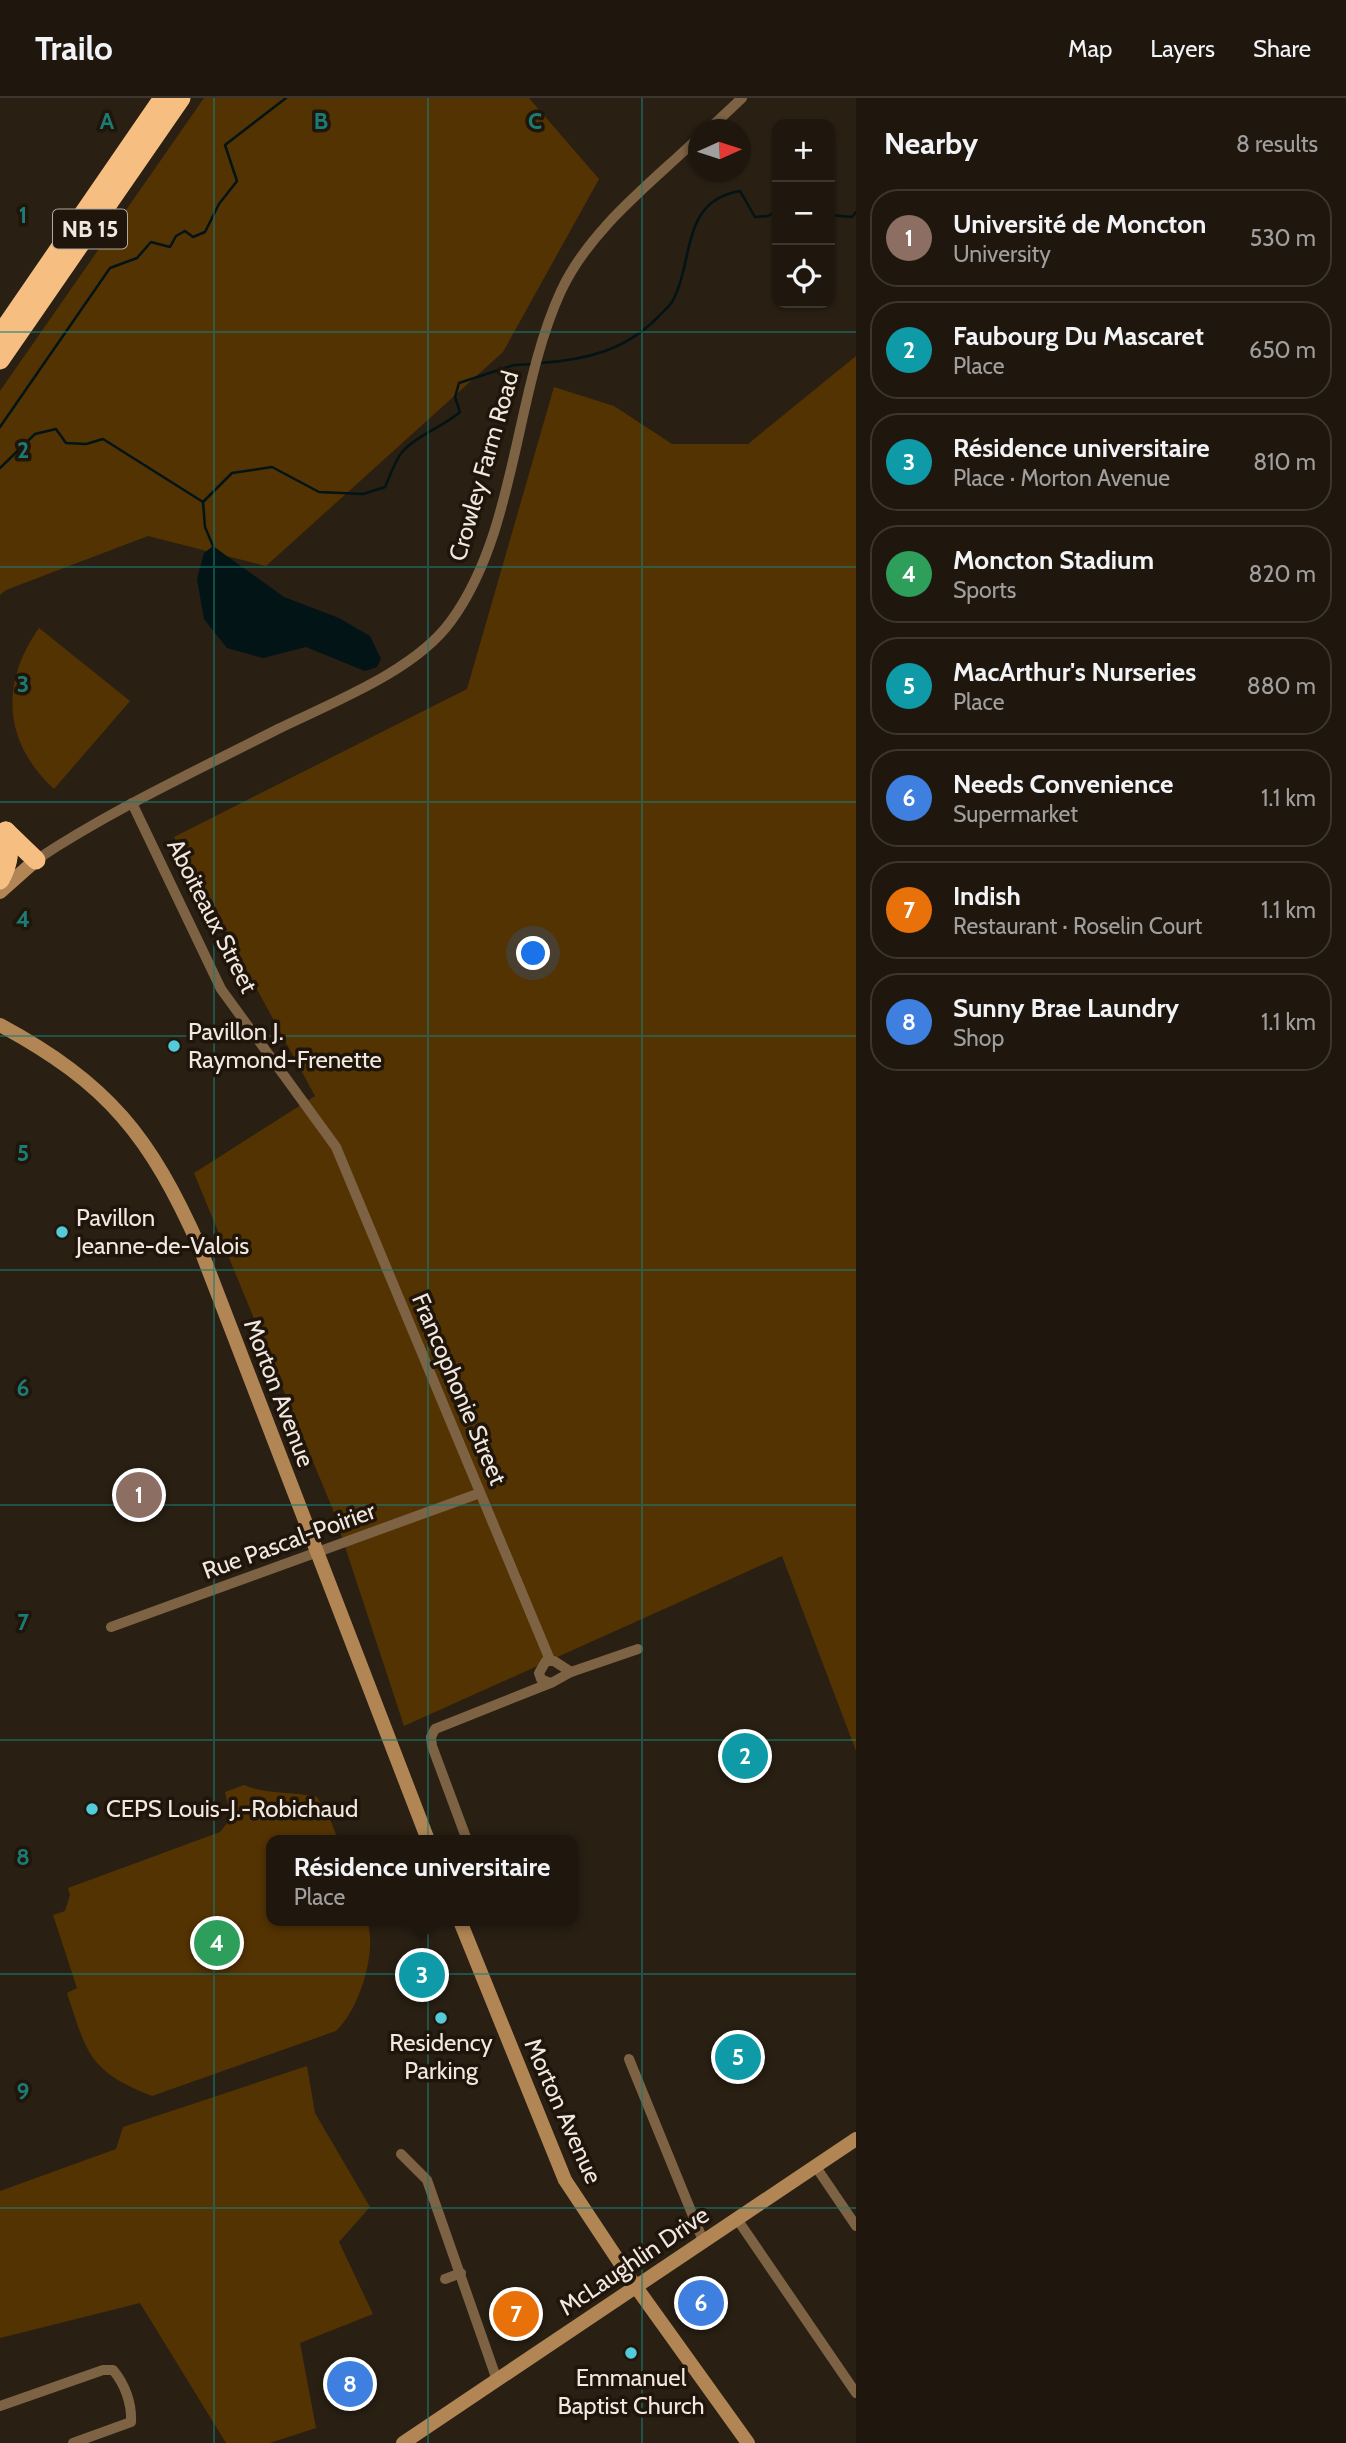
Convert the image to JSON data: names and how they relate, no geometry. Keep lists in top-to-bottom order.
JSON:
{
  "streets": {
    "highway": ["NB 15"],
    "street": [
      "Crowley Farm Road",
      "Aboiteaux Street",
      "Francophonie Street",
      "Morton Avenue",
      "Rue Pascal-Poirier",
      "McLaughlin Drive"
    ]
  },
  "crossings": [
    ["Crowley Farm Road", "Aboiteaux Street"],
    ["Aboiteaux Street", "Francophonie Street"],
    ["Francophonie Street", "Rue Pascal-Poirier"],
    ["Morton Avenue", "Rue Pascal-Poirier"],
    ["Morton Avenue", "McLaughlin Drive"]
  ],
  "places": [
    "Pavillon J. Raymond-Frenette",
    "Pavillon Jeanne-de-Valois",
    "CEPS Louis-J.-Robichaud",
    "Residency Parking",
    "Emmanuel Baptist Church"
  ],
  "north": "right",
  "page": {
    "header": "Trailo",
    "nav": ["Map", "Layers", "Share"],
    "heading": ["Nearby", "8 results"],
    "map_buttons": ["+", "−"],
    "list": [
      {
        "mark": "1",
        "name": "Université de Moncton",
        "note": "University",
        "value": "530 m"
      },
      {
        "mark": "2",
        "name": "Faubourg Du Mascaret",
        "note": "Place",
        "value": "650 m"
      },
      {
        "mark": "3",
        "name": "Résidence universitaire",
        "note": "Place · Morton Avenue",
        "value": "810 m"
      },
      {
        "mark": "4",
        "name": "Moncton Stadium",
        "note": "Sports",
        "value": "820 m"
      },
      {
        "mark": "5",
        "name": "MacArthur's Nurseries",
        "note": "Place",
        "value": "880 m"
      },
      {
        "mark": "6",
        "name": "Needs Convenience",
        "note": "Supermarket",
        "value": "1.1 km"
      },
      {
        "mark": "7",
        "name": "Indish",
        "note": "Restaurant · Roselin Court",
        "value": "1.1 km"
      },
      {
        "mark": "8",
        "name": "Sunny Brae Laundry",
        "note": "Shop",
        "value": "1.1 km"
      }
    ],
    "pins": [
      "1",
      "2",
      "4",
      "3",
      "5",
      "6",
      "7",
      "8"
    ],
    "popup": ["Résidence universitaire", "Place"]
  },
  "grid": {
    "columns": ["A", "B", "C"],
    "rows": [
      "1",
      "2",
      "3",
      "4",
      "5",
      "6",
      "7",
      "8",
      "9"
    ]
  }
}
